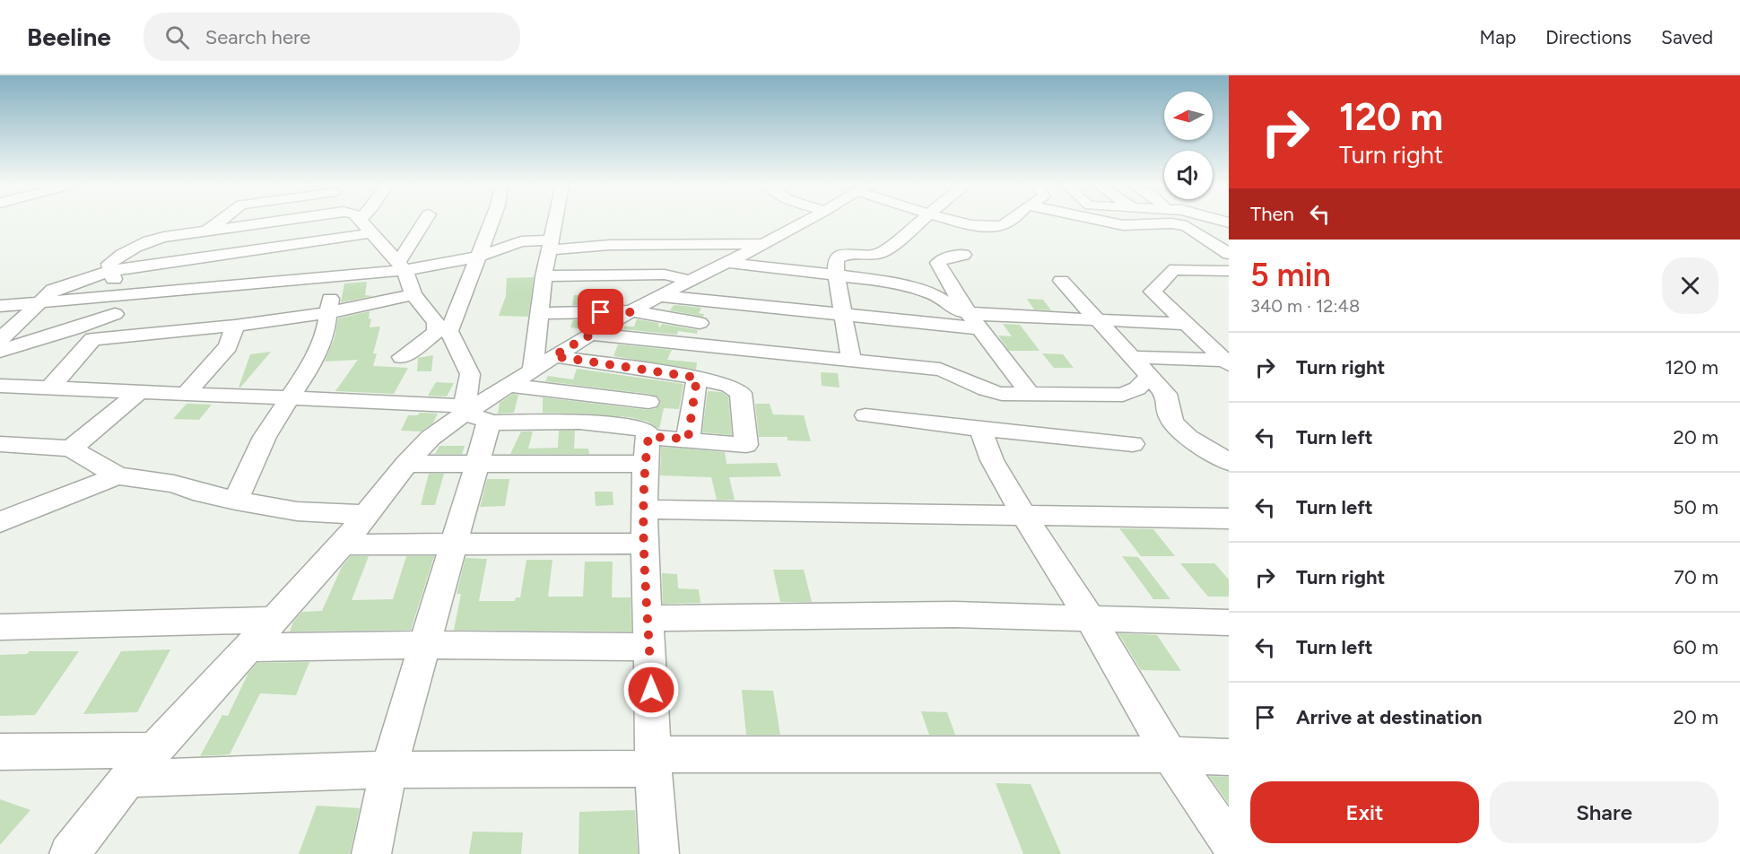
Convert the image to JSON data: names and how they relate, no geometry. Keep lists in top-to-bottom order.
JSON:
{
  "north": "left",
  "page": {
    "header": "Beeline",
    "search": "Search here",
    "nav": ["Map", "Directions", "Saved"],
    "turn": ["120 m", "Turn right"],
    "then": "Then",
    "heading": ["5 min", "340 m · 12:48"],
    "list": [
      {
        "name": "Turn right",
        "value": "120 m"
      },
      {
        "name": "Turn left",
        "value": "20 m"
      },
      {
        "name": "Turn left",
        "value": "50 m"
      },
      {
        "name": "Turn right",
        "value": "70 m"
      },
      {
        "name": "Turn left",
        "value": "60 m"
      },
      {
        "name": "Arrive at destination",
        "value": "20 m"
      }
    ],
    "buttons": ["Exit", "Share"]
  }
}
